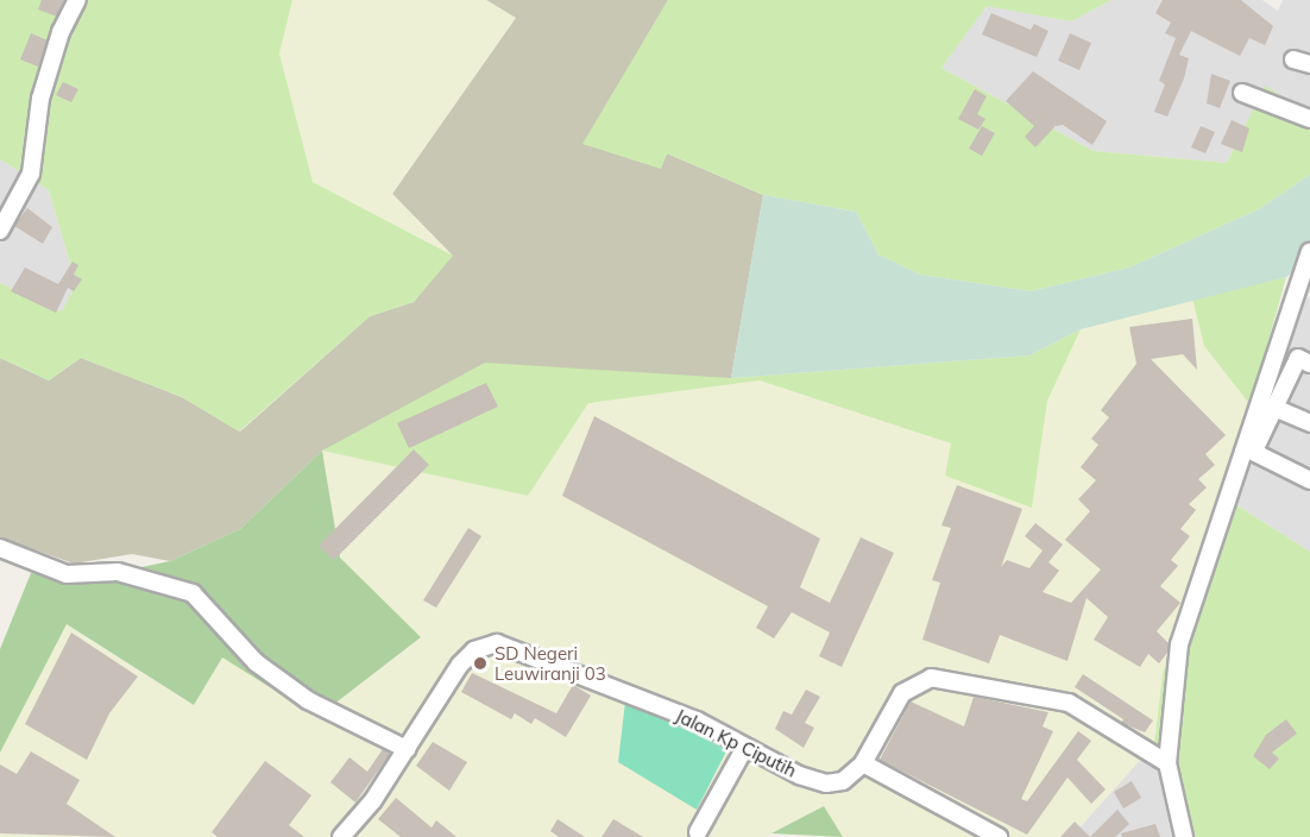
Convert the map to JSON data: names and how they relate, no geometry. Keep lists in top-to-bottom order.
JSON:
{
  "streets": {
    "street": ["Jalan Kp Ciputih"]
  },
  "places": ["SD Negeri Leuwiranji 03"]
}
